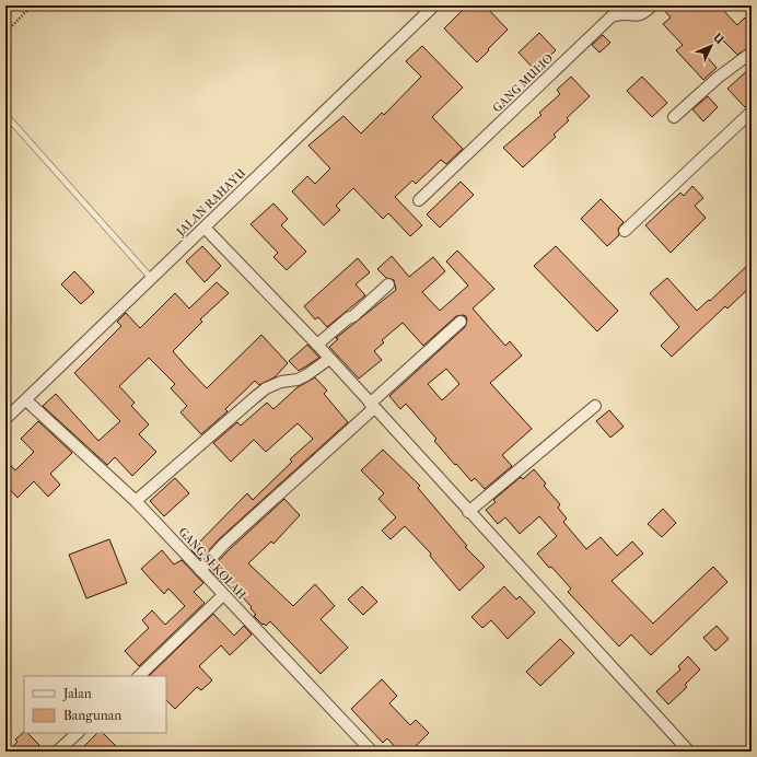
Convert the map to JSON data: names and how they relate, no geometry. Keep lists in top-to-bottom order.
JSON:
{
  "streets": {
    "street": ["GANG MULIO", "JALAN RAHAYU", "GANG SEKOLAH"]
  },
  "crossings": [
    ["JALAN RAHAYU", "GANG SEKOLAH"]
  ],
  "legend": ["Jalan", "Bangunan"],
  "north": "top right"
}
